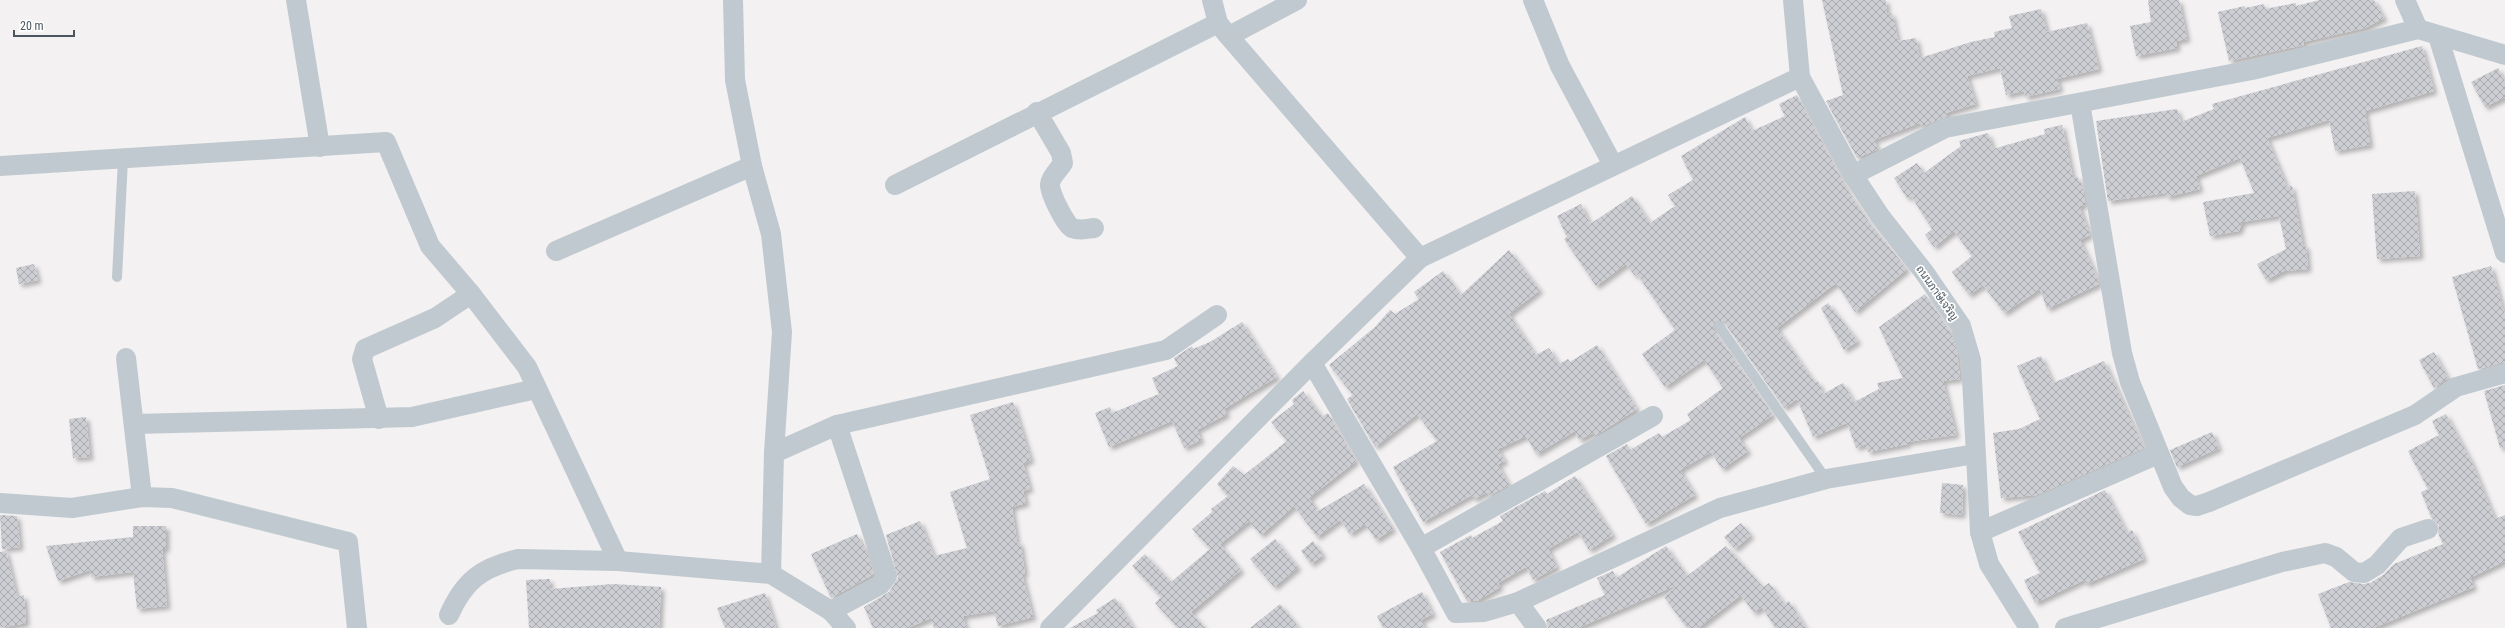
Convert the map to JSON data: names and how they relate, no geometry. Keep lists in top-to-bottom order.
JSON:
{
  "streets": {
    "street": ["ถนนภาษีเจริญ"]
  },
  "scale_bar": "20 m"
}
